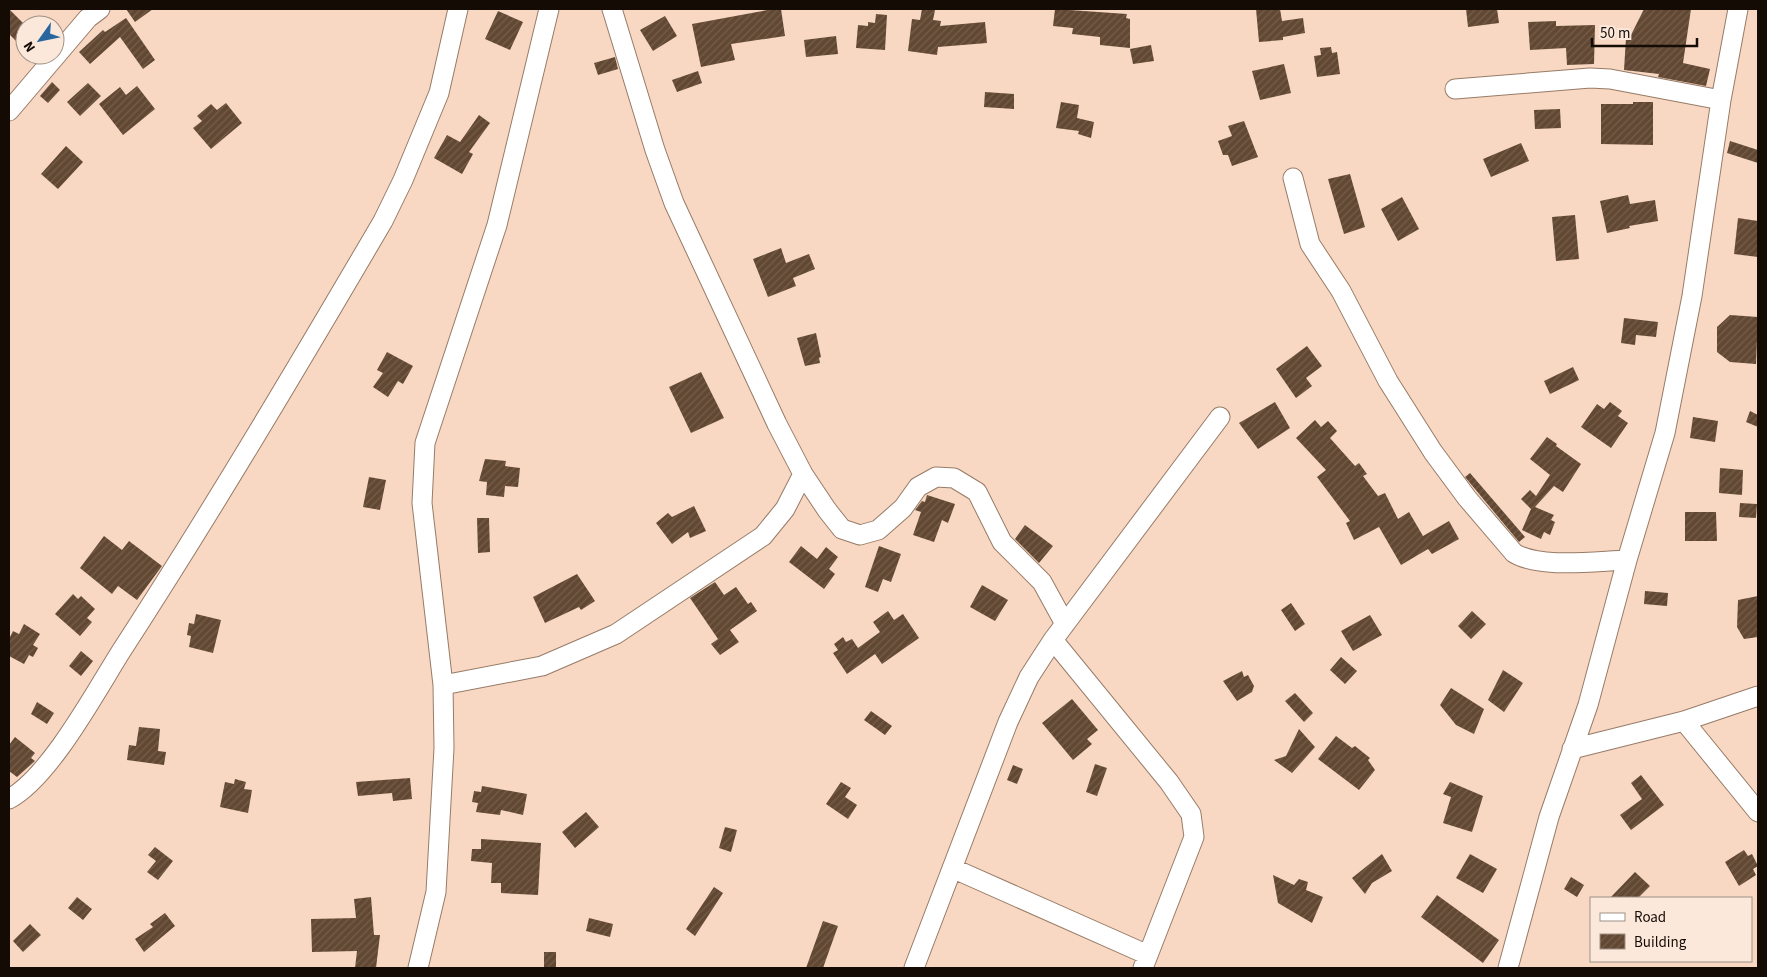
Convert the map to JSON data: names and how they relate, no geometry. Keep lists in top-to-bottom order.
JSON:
{
  "legend": ["Road", "Building"],
  "scale_bar": "50 m",
  "north": "bottom left"
}
